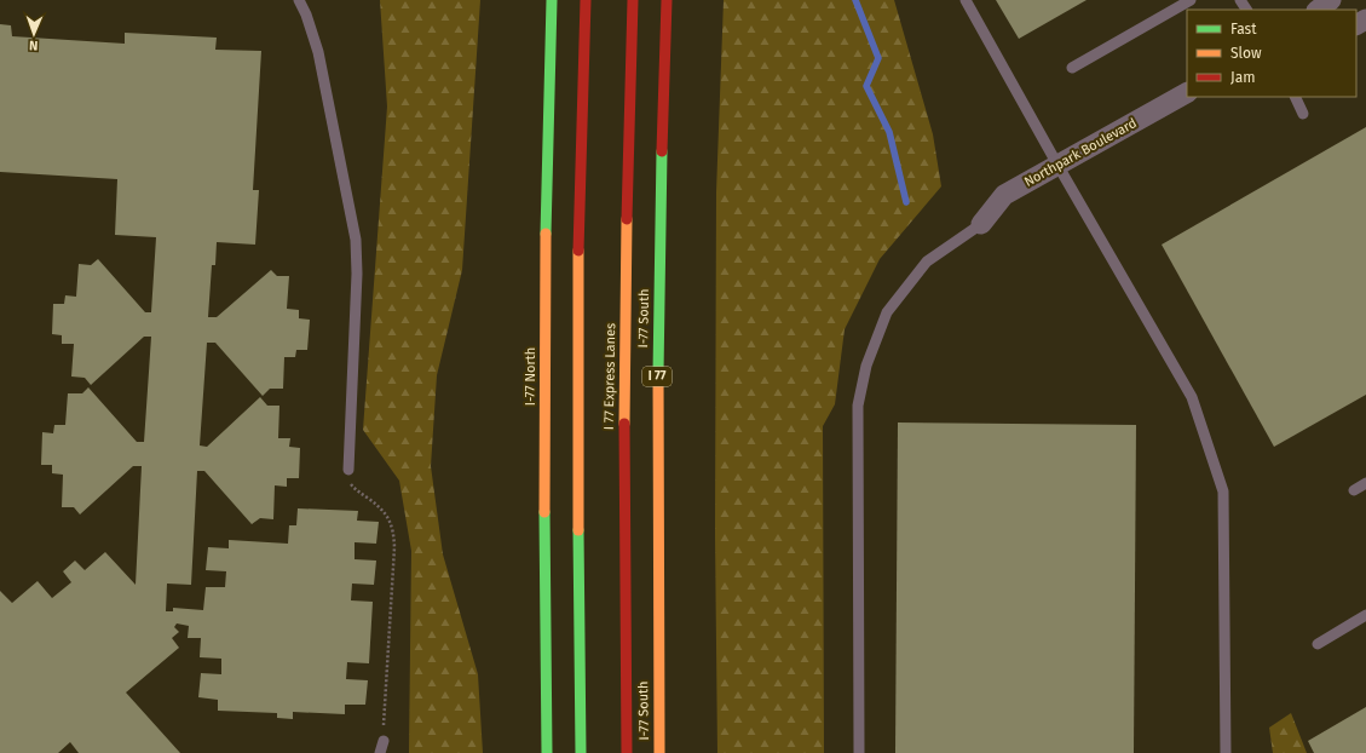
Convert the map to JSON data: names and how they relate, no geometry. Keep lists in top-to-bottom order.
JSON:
{
  "streets": {
    "highway": [
      "I-77 South",
      "I-77 North",
      "I 77 Express Lanes",
      "I 77"
    ],
    "street": ["Northpark Boulevard"]
  },
  "legend": ["Fast", "Slow", "Jam"],
  "north": "bottom"
}
